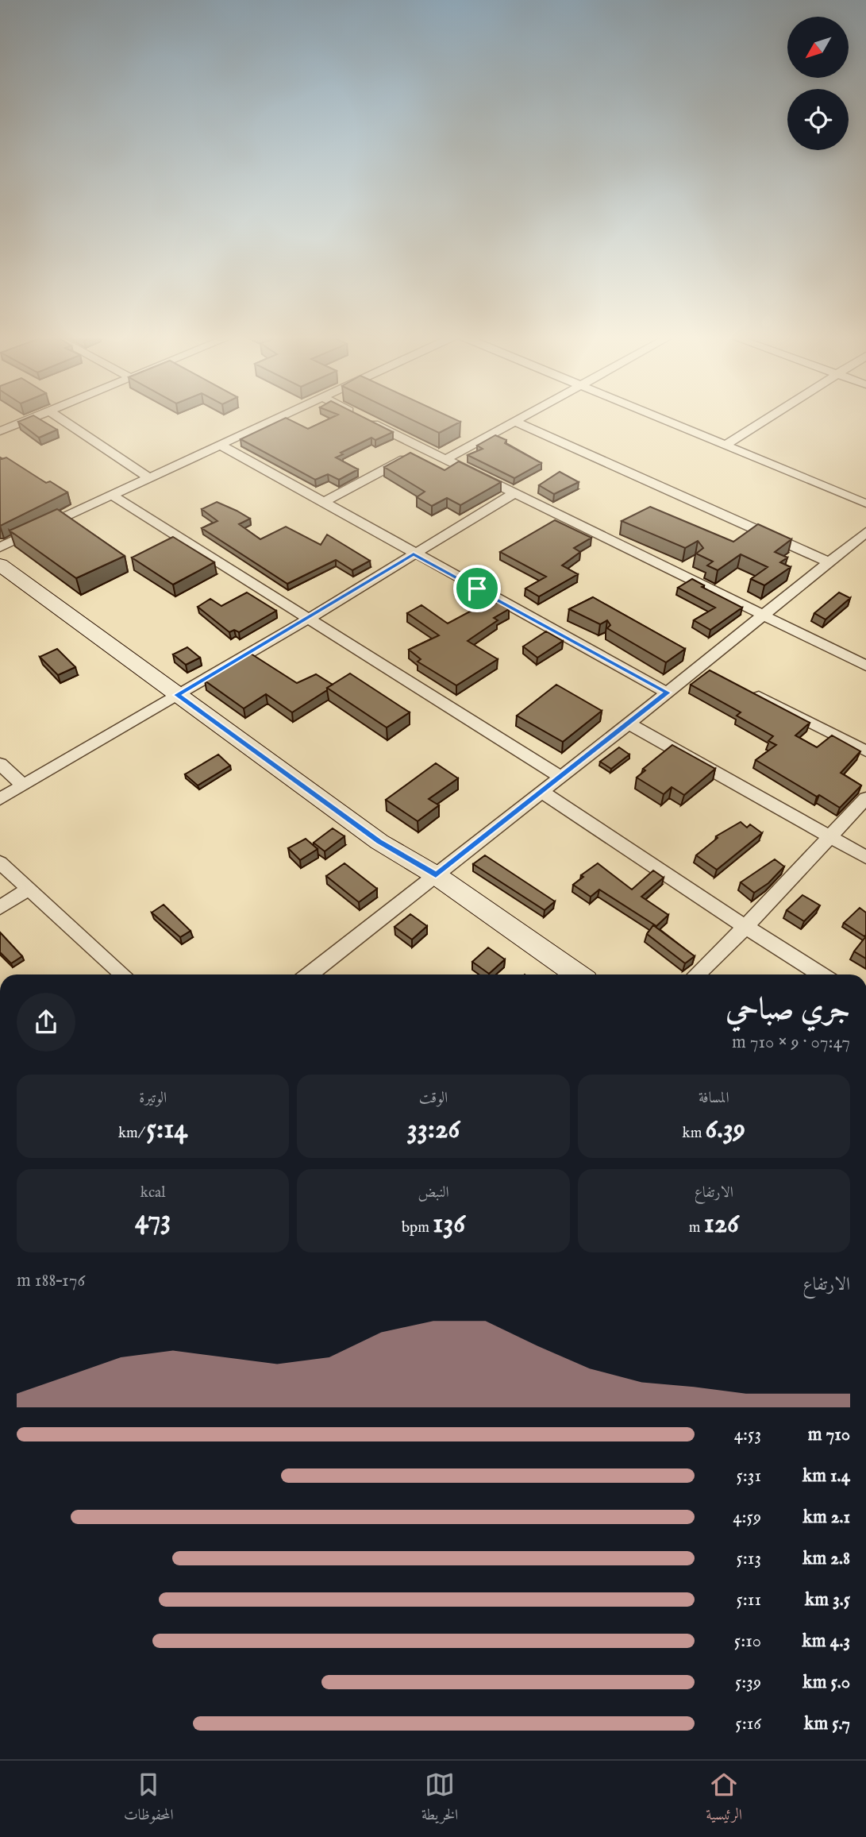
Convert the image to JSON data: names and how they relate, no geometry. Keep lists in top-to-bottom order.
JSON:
{
  "north": "bottom left",
  "page": {
    "heading": ["جري صباحي", "07:47 · 9 × 710 m"],
    "stats": [
      ["المسافة", "6.39 km"],
      ["الوقت", "33:26"],
      ["الوتيرة", "5:14 /km"],
      ["الارتفاع", "126 m"],
      ["النبض", "136 bpm"],
      ["kcal", "473"]
    ],
    "chart": ["الارتفاع", "176–188 m"],
    "list": [
      {
        "name": "710 m",
        "note": "4:53"
      },
      {
        "name": "1.4 km",
        "note": "5:31"
      },
      {
        "name": "2.1 km",
        "note": "4:59"
      },
      {
        "name": "2.8 km",
        "note": "5:13"
      },
      {
        "name": "3.5 km",
        "note": "5:11"
      },
      {
        "name": "4.3 km",
        "note": "5:10"
      },
      {
        "name": "5.0 km",
        "note": "5:39"
      },
      {
        "name": "5.7 km",
        "note": "5:16"
      }
    ],
    "tabs": ["الرئيسية", "الخريطة", "المحفوظات"]
  }
}
